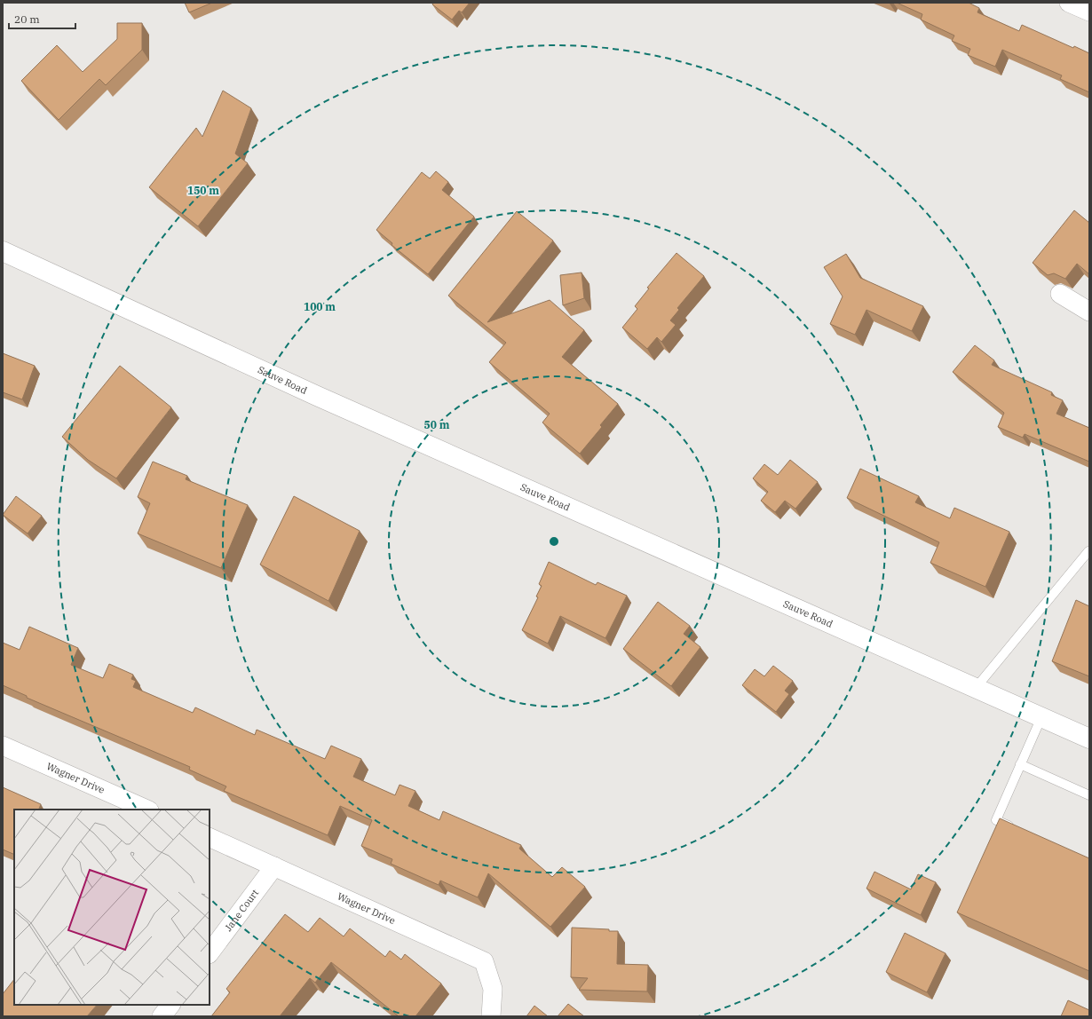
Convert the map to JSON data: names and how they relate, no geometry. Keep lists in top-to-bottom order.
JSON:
{
  "streets": {
    "street": ["Sauve Road", "Wagner Drive", "Jane Court"]
  },
  "crossings": [
    ["Wagner Drive", "Jane Court"]
  ],
  "scale_bar": "20 m",
  "rings": ["150 m", "100 m", "50 m"]
}
